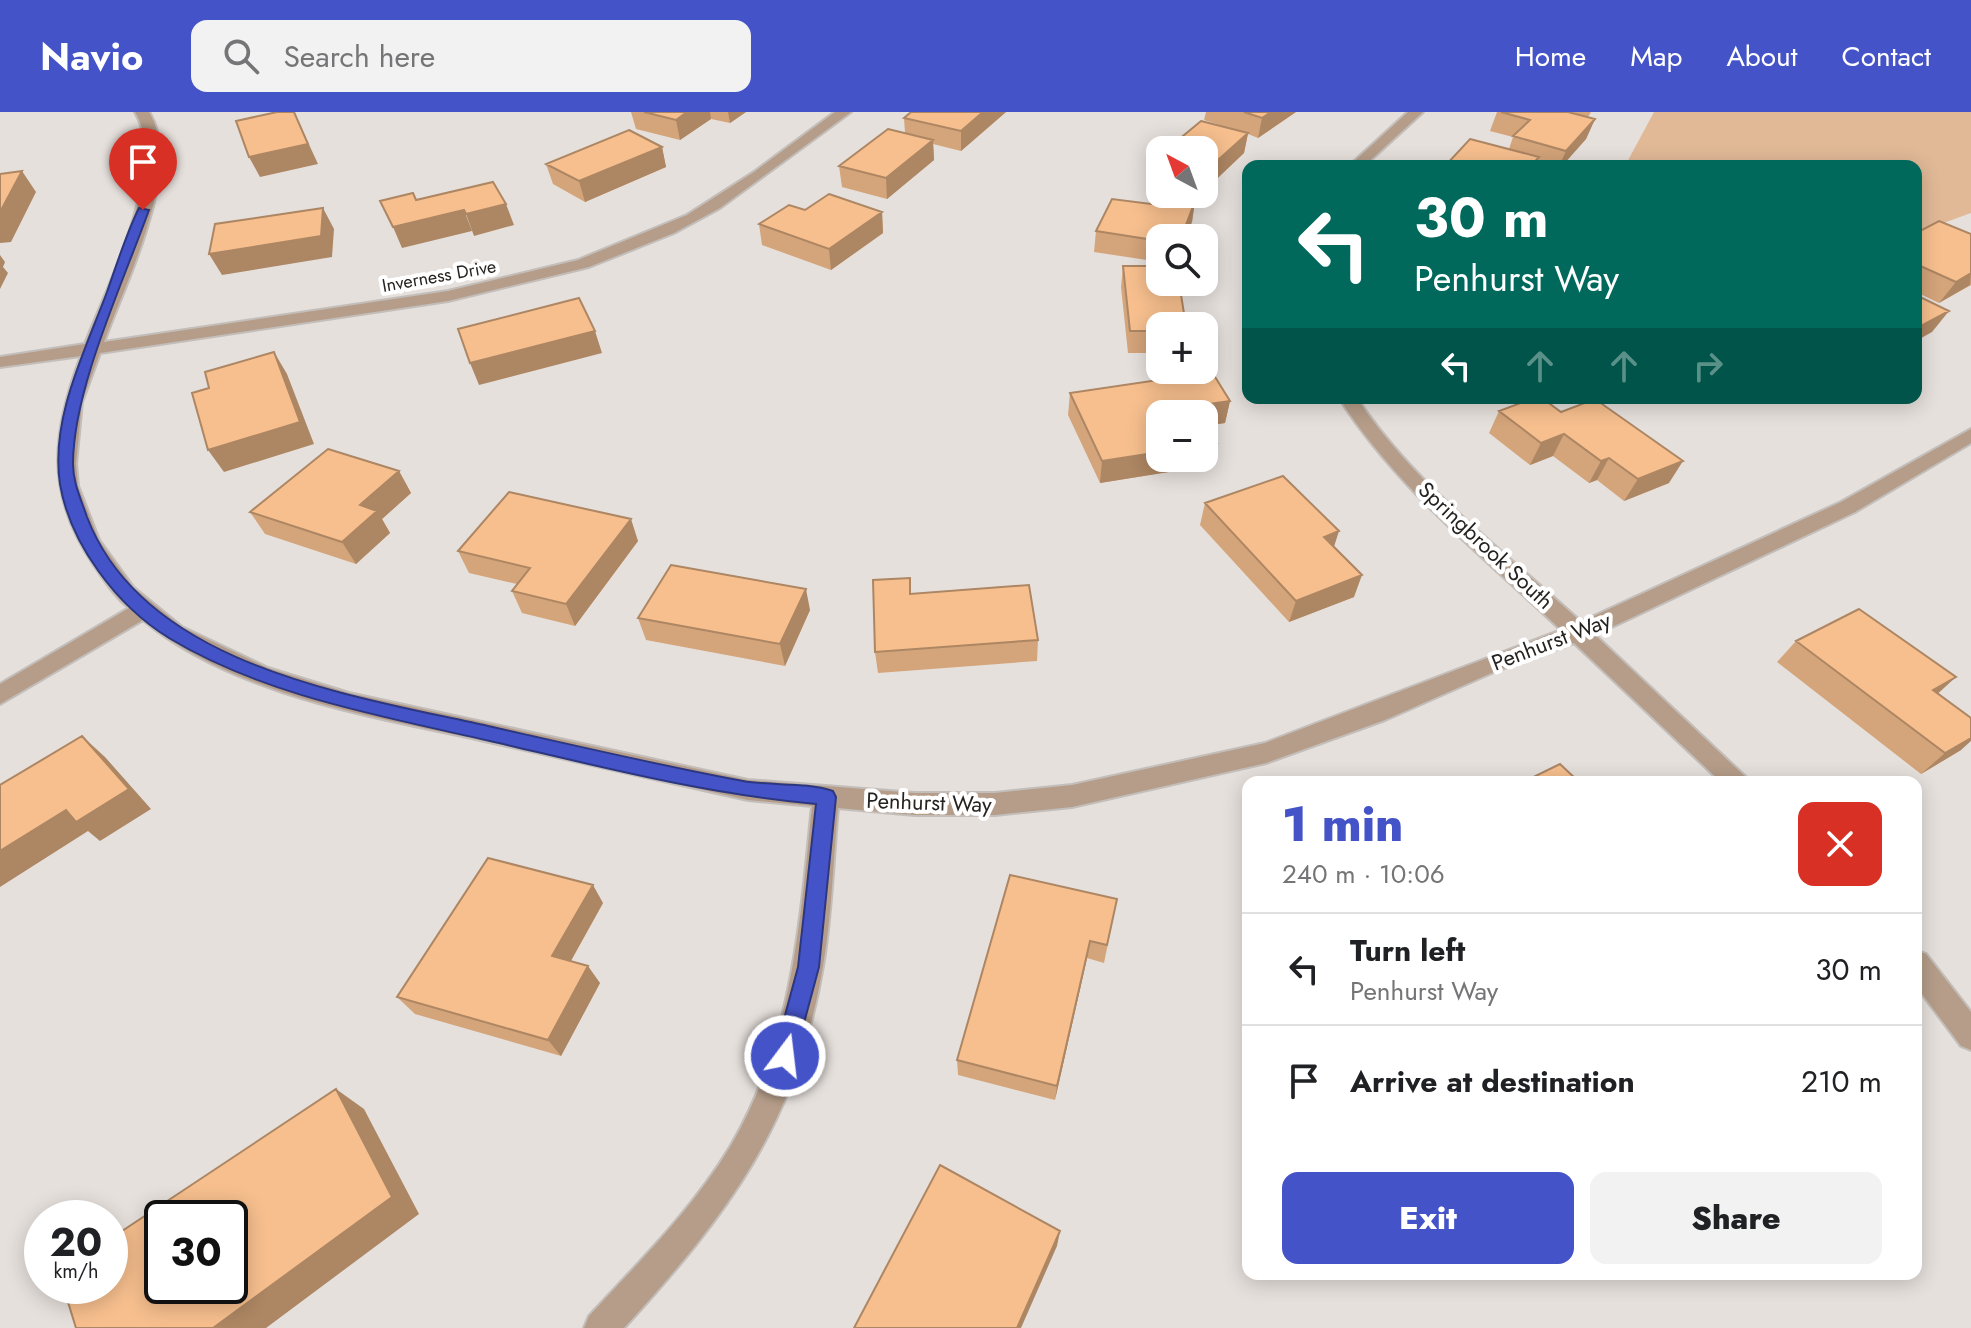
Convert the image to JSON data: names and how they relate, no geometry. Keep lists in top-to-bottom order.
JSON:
{
  "streets": {
    "street": ["Inverness Drive", "Springbrook South", "Penhurst Way"]
  },
  "crossings": [
    ["Inverness Drive", "Penhurst Way"],
    ["Springbrook South", "Penhurst Way"]
  ],
  "north": "top left",
  "page": {
    "header": "Navio",
    "search": "Search here",
    "nav": [
      "Home",
      "Map",
      "About",
      "Contact"
    ],
    "map_buttons": ["+", "−"],
    "turn": ["30 m", "Penhurst Way"],
    "heading": ["1 min", "240 m · 10:06"],
    "list": [
      {
        "name": "Turn left",
        "note": "Penhurst Way",
        "value": "30 m"
      },
      {
        "name": "Arrive at destination",
        "value": "210 m"
      }
    ],
    "buttons": ["Exit", "Share"],
    "speed": "20 km/h",
    "limit": "30"
  }
}
